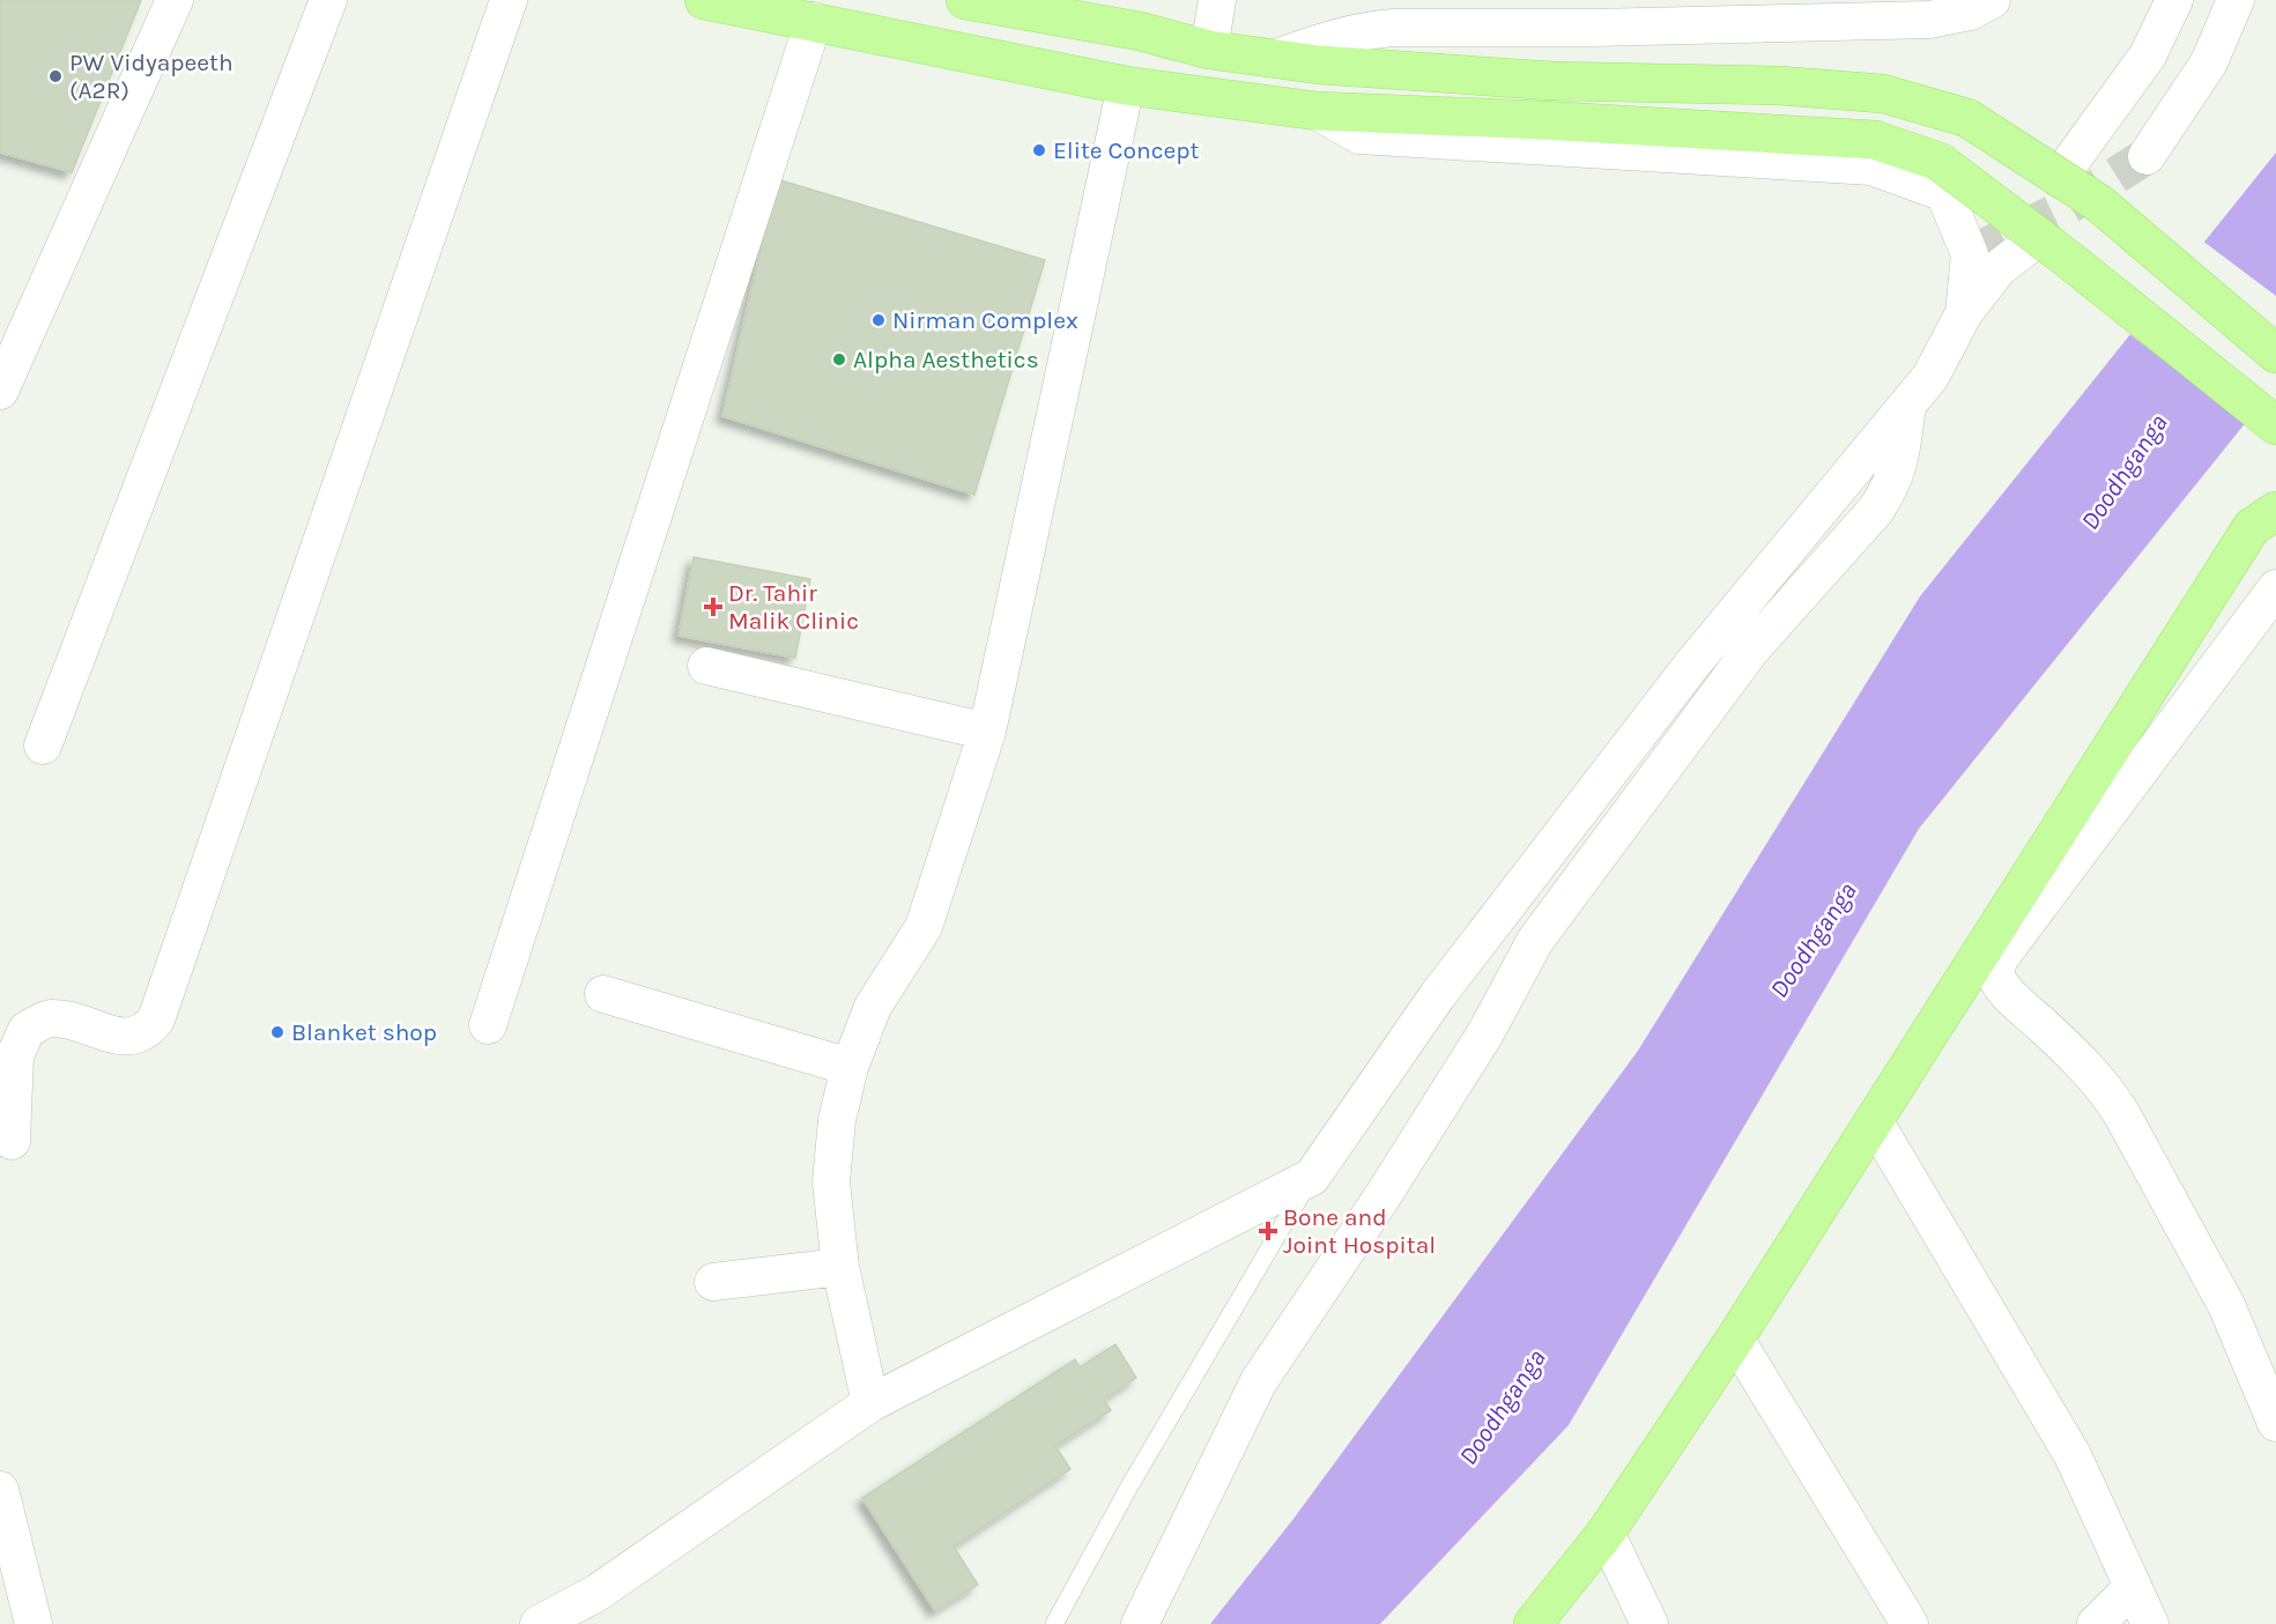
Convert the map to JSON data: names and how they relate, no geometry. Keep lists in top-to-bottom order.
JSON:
{
  "water": ["Doodhganga"],
  "places": {
    "other": [
      "PW Vidyapeeth (A2R)",
      "Elite Concept",
      "Nirman Complex",
      "Alpha Aesthetics",
      "Blanket shop"
    ],
    "health": ["Dr. Tahir Malik Clinic", "Bone and Joint Hospital"]
  }
}
